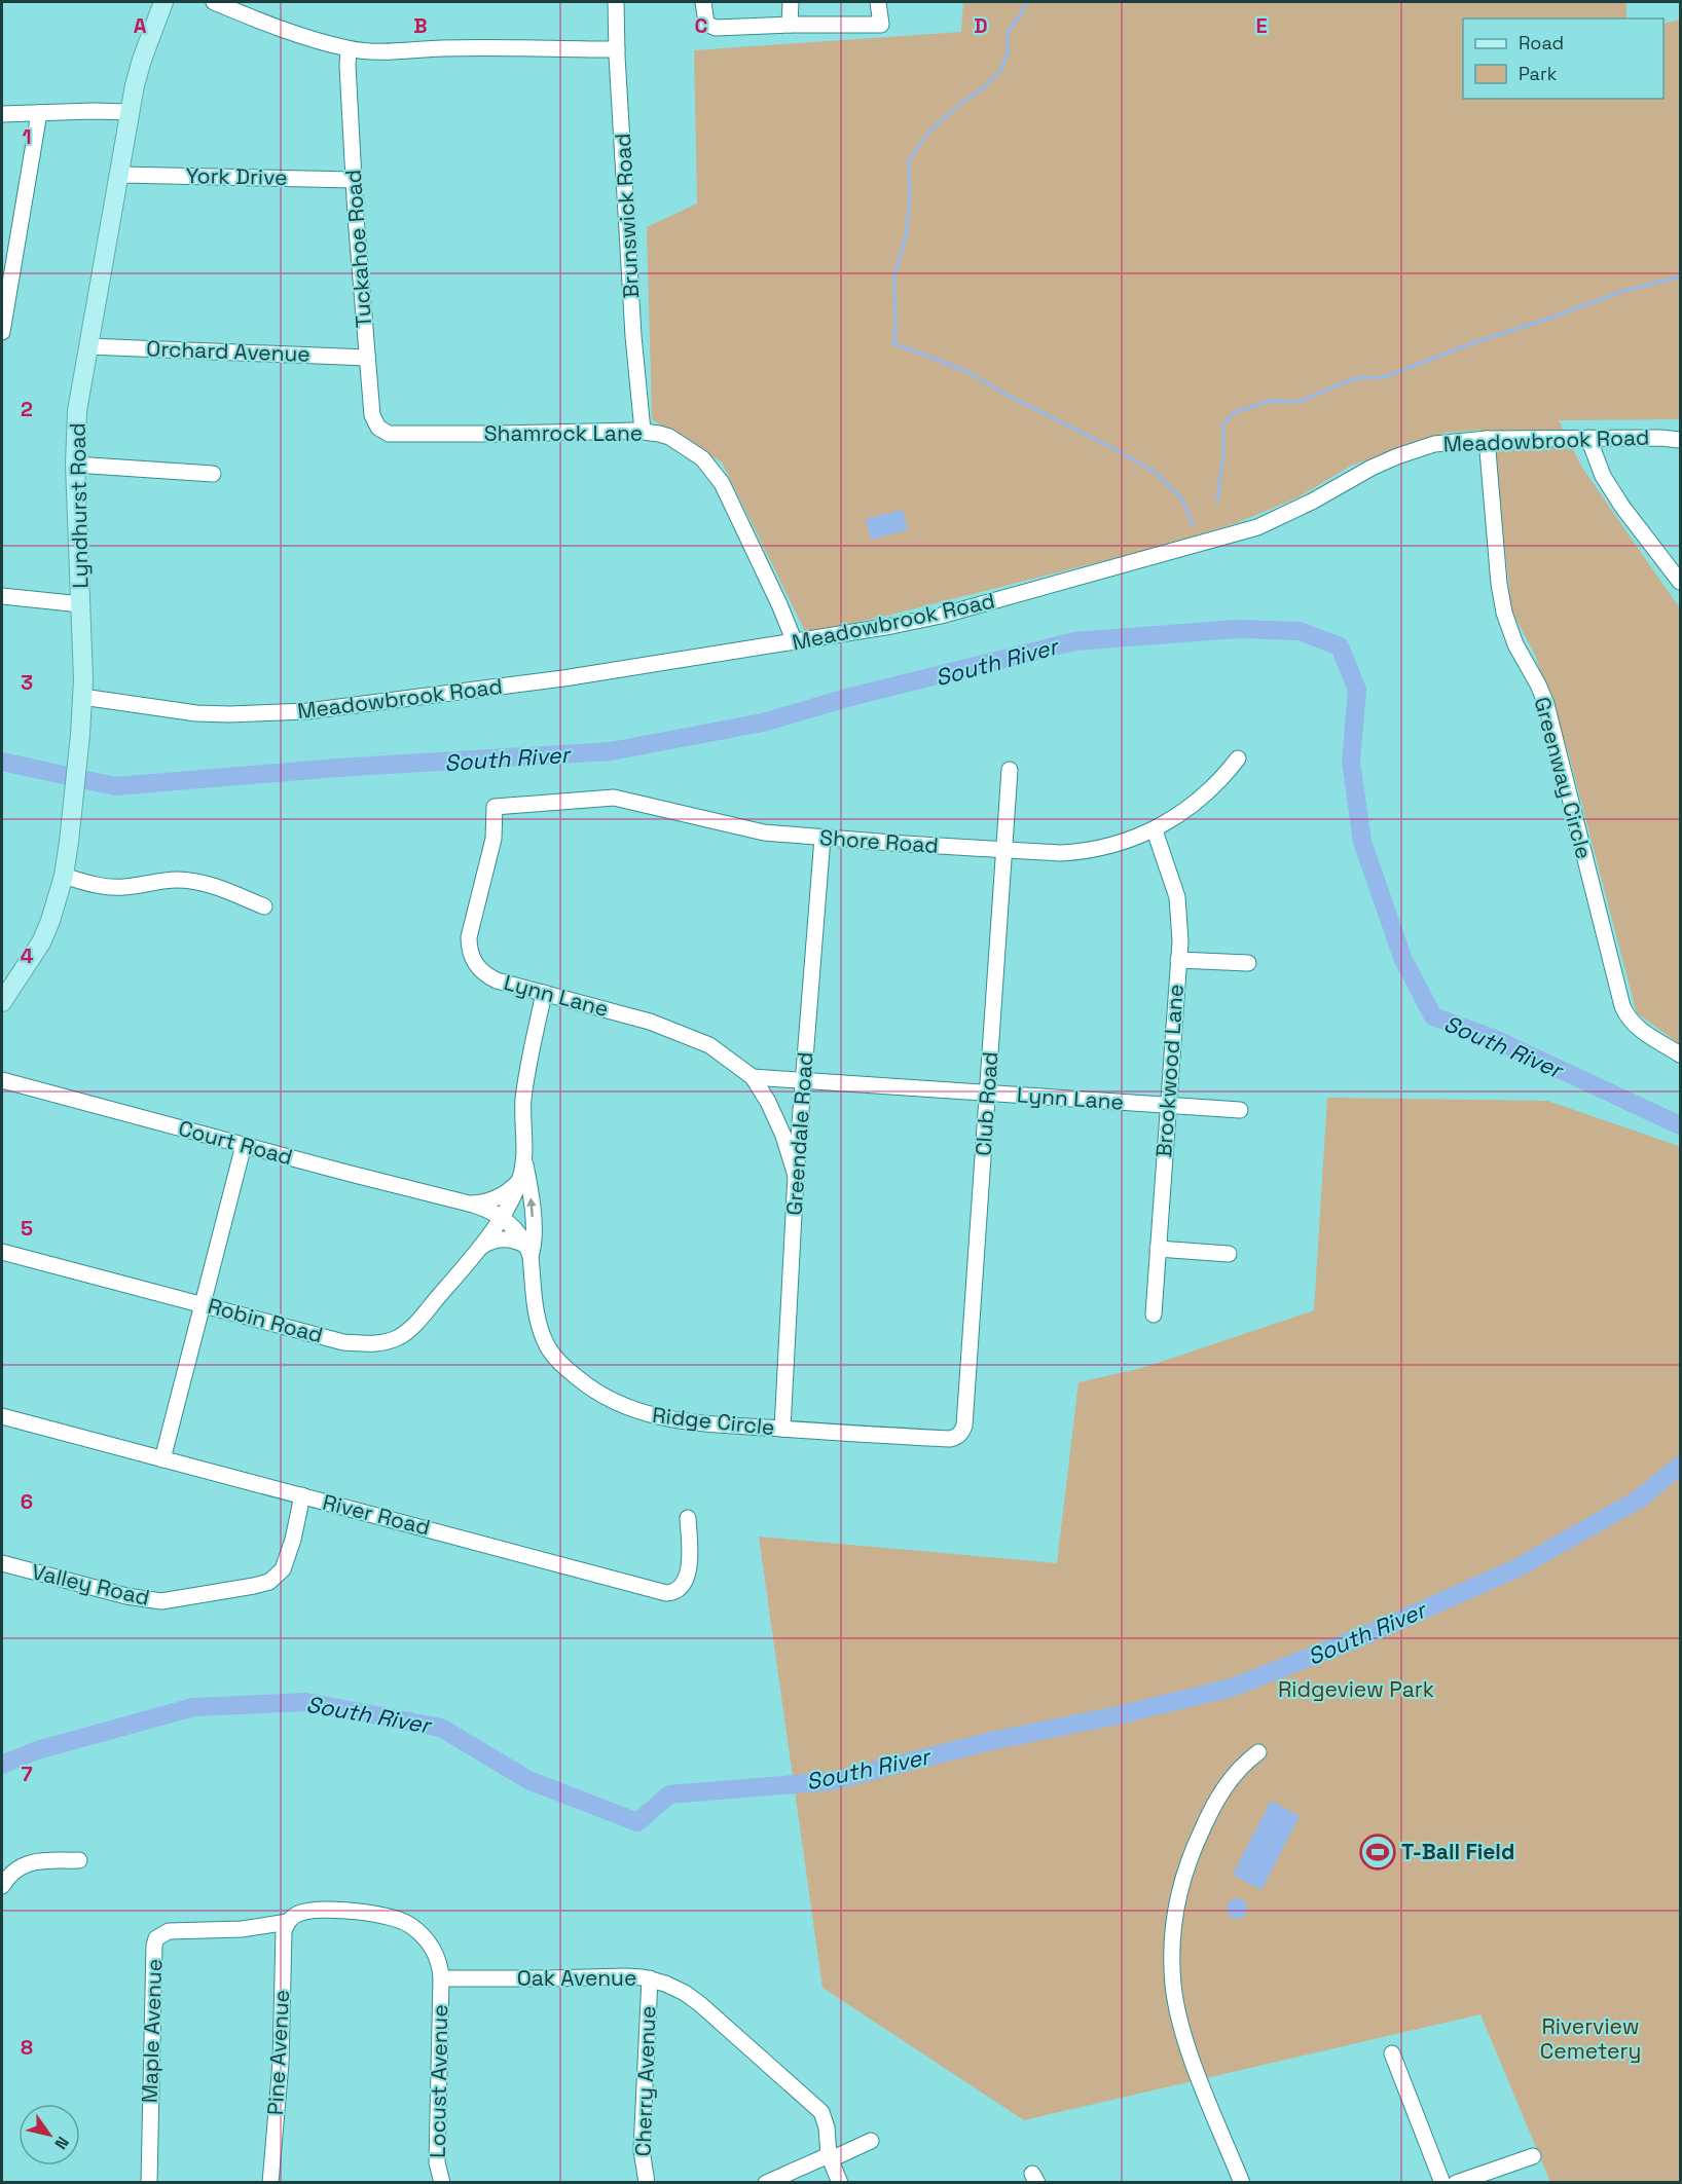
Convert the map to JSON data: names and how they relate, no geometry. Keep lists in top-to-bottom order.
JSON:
{
  "streets": {
    "main road": ["Lyndhurst Road"],
    "street": [
      "York Drive",
      "Brunswick Road",
      "Tuckahoe Road",
      "Orchard Avenue",
      "Shamrock Lane",
      "Meadowbrook Road",
      "Greenway Circle",
      "Shore Road",
      "Lynn Lane",
      "Brookwood Lane",
      "Club Road",
      "Greendale Road",
      "Court Road",
      "Robin Road",
      "Ridge Circle",
      "River Road",
      "Valley Road",
      "Oak Avenue",
      "Maple Avenue",
      "Pine Avenue",
      "Locust Avenue",
      "Cherry Avenue"
    ]
  },
  "crossings": [
    ["York Drive", "Tuckahoe Road"],
    ["York Drive", "Lyndhurst Road"],
    ["Brunswick Road", "Shamrock Lane"],
    ["Tuckahoe Road", "Orchard Avenue"],
    ["Tuckahoe Road", "Shamrock Lane"],
    ["Orchard Avenue", "Lyndhurst Road"],
    ["Shamrock Lane", "Meadowbrook Road"],
    ["Meadowbrook Road", "Lyndhurst Road"],
    ["Meadowbrook Road", "Greenway Circle"],
    ["Shore Road", "Lynn Lane"],
    ["Shore Road", "Brookwood Lane"],
    ["Shore Road", "Club Road"],
    ["Shore Road", "Greendale Road"],
    ["Lynn Lane", "Brookwood Lane"],
    ["Lynn Lane", "Club Road"],
    ["Lynn Lane", "Greendale Road"],
    ["Lynn Lane", "Ridge Circle"],
    ["Club Road", "Ridge Circle"],
    ["Greendale Road", "Ridge Circle"],
    ["Court Road", "Robin Road"],
    ["Court Road", "Ridge Circle"],
    ["Robin Road", "Ridge Circle"],
    ["River Road", "Valley Road"],
    ["Oak Avenue", "Locust Avenue"],
    ["Oak Avenue", "Cherry Avenue"],
    ["Maple Avenue", "Pine Avenue"]
  ],
  "water": ["South River"],
  "parks": ["Ridgeview Park", "Riverview Cemetery"],
  "places": {
    "sports": ["T-Ball Field"]
  },
  "legend": ["Road", "Park"],
  "north": "bottom right",
  "grid": {
    "columns": [
      "A",
      "B",
      "C",
      "D",
      "E"
    ],
    "rows": [
      "1",
      "2",
      "3",
      "4",
      "5",
      "6",
      "7",
      "8"
    ]
  }
}
